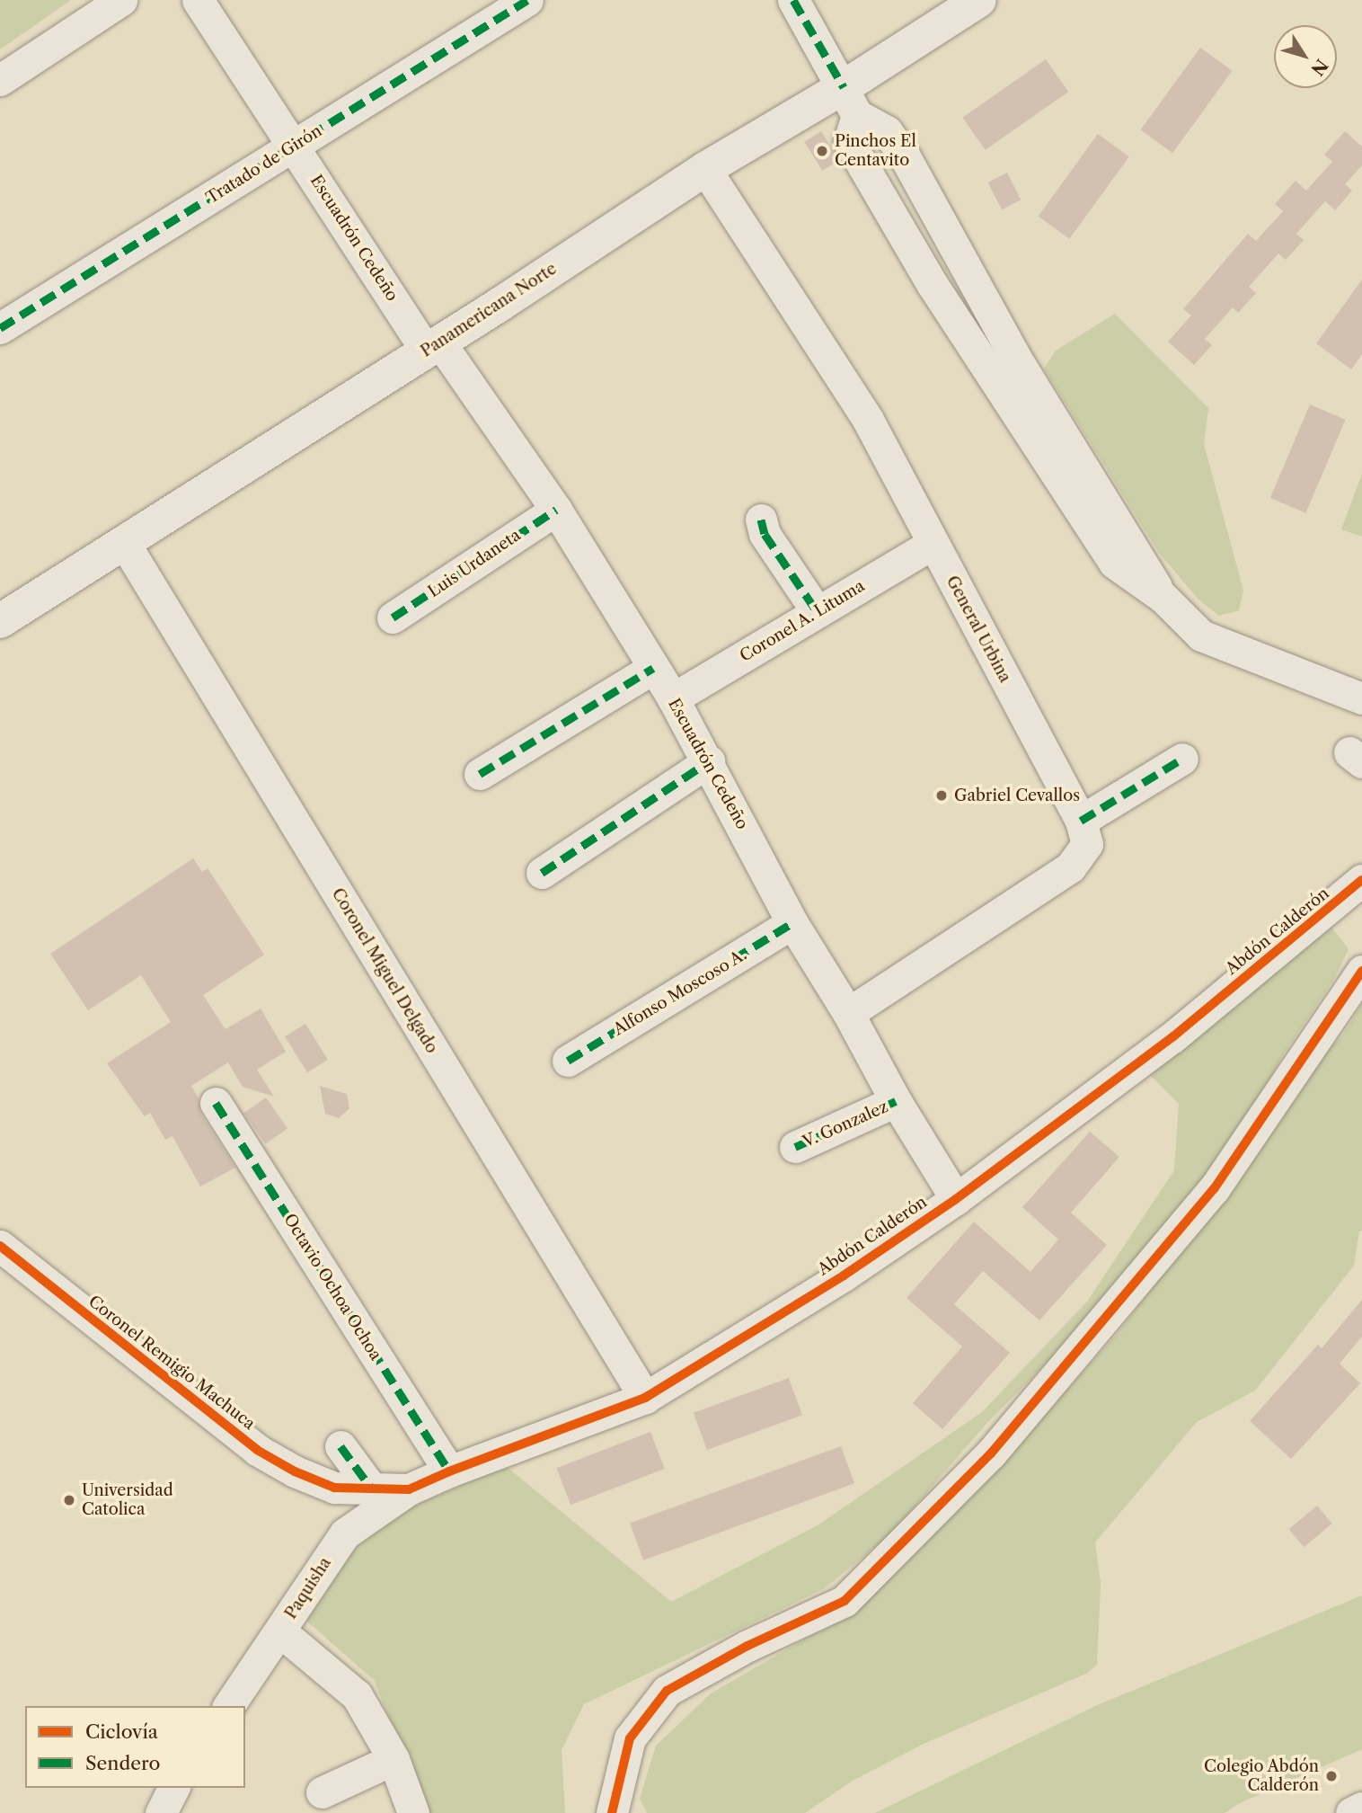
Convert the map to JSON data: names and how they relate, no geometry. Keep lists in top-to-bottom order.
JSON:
{
  "streets": {
    "main road": ["Panamericana Norte"],
    "street": [
      "Tratado de Girón",
      "Escuadrón Cedeño",
      "Luis Urdaneta",
      "Coronel A. Lituma",
      "General Urbina",
      "Abdón Calderón",
      "Coronel Miguel Delgado",
      "Alfonso Moscoso A.",
      "V. Gonzalez",
      "Octavio Ochoa Ochoa",
      "Coronel Remigio Machuca",
      "Paquisha"
    ]
  },
  "crossings": [
    ["Tratado de Girón", "Escuadrón Cedeño"],
    ["Escuadrón Cedeño", "Panamericana Norte"],
    ["Escuadrón Cedeño", "Luis Urdaneta"],
    ["Escuadrón Cedeño", "Coronel A. Lituma"],
    ["Escuadrón Cedeño", "General Urbina"],
    ["Escuadrón Cedeño", "Abdón Calderón"],
    ["Escuadrón Cedeño", "Alfonso Moscoso A."],
    ["Escuadrón Cedeño", "V. Gonzalez"],
    ["Panamericana Norte", "General Urbina"],
    ["Panamericana Norte", "Coronel Miguel Delgado"],
    ["Coronel A. Lituma", "General Urbina"],
    ["Abdón Calderón", "Coronel Miguel Delgado"],
    ["Abdón Calderón", "Octavio Ochoa Ochoa"],
    ["Abdón Calderón", "Coronel Remigio Machuca"],
    ["Abdón Calderón", "Paquisha"]
  ],
  "places": [
    "Pinchos El Centavito",
    "Gabriel Cevallos",
    "Universidad Catolica",
    "Colegio Abdón Calderón"
  ],
  "legend": ["Ciclovía", "Sendero"],
  "north": "bottom right"
}
